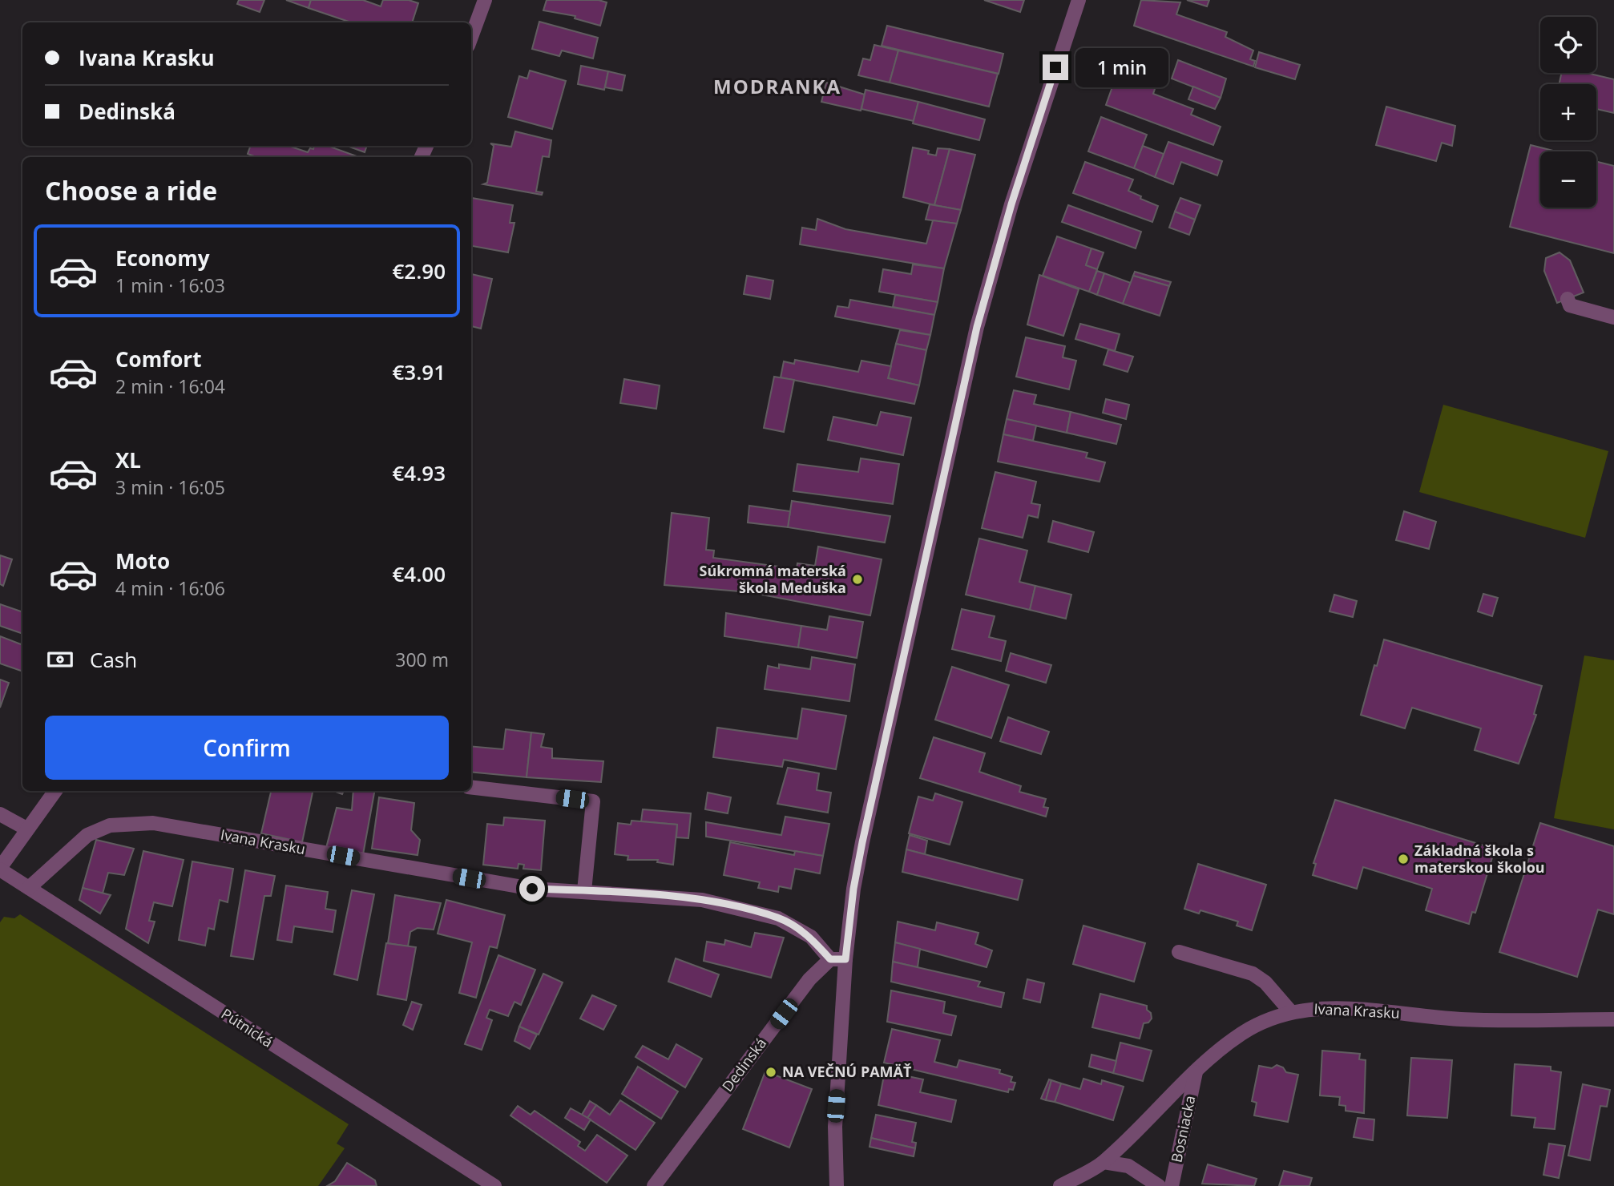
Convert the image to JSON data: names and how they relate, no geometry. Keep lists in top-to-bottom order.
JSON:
{
  "streets": {
    "street": [
      "Ivana Krasku",
      "Pútnická",
      "Dedinská",
      "Bosniacka"
    ]
  },
  "crossings": [
    ["Ivana Krasku", "Pútnická"],
    ["Ivana Krasku", "Dedinská"],
    ["Ivana Krasku", "Bosniacka"]
  ],
  "districts": ["MODRANKA"],
  "places": ["Súkromná materská škola Meduška", "Základná škola s materskou školou", "NA VEČNÚ PAMÄŤ"],
  "page": {
    "map_buttons": ["+", "−"],
    "banner": ["Ivana Krasku", "Dedinská"],
    "bubble": "1 min",
    "heading": "Choose a ride",
    "list": [
      {
        "name": "Economy",
        "note": "1 min · 16:03",
        "value": "€2.90"
      },
      {
        "name": "Comfort",
        "note": "2 min · 16:04",
        "value": "€3.91"
      },
      {
        "name": "XL",
        "note": "3 min · 16:05",
        "value": "€4.93"
      },
      {
        "name": "Moto",
        "note": "4 min · 16:06",
        "value": "€4.00"
      }
    ],
    "pay": ["Cash", "300 m"],
    "buttons": "Confirm"
  }
}
